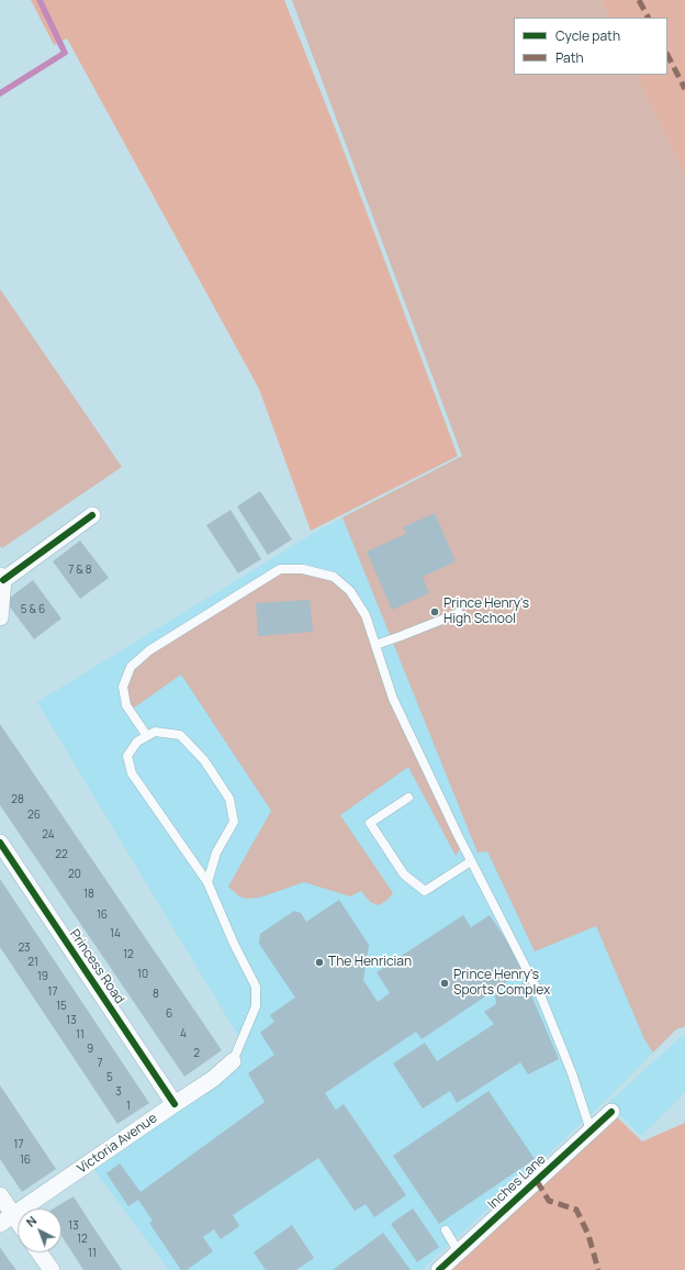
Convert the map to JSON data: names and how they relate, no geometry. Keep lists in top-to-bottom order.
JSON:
{
  "streets": {
    "street": ["Princess Road", "Victoria Avenue", "Inches Lane"]
  },
  "crossings": [
    ["Princess Road", "Victoria Avenue"]
  ],
  "places": ["Prince Henry's High School", "The Henrician", "Prince Henry's Sports Complex"],
  "house_numbers": [
    "7 & 8",
    "5 & 6",
    "28",
    "26",
    "24",
    "22",
    "20",
    "18",
    "16",
    "14",
    "23",
    "12",
    "21",
    "10",
    "19",
    "17",
    "8",
    "15",
    "6",
    "13",
    "4",
    "11",
    "9",
    "2",
    "7",
    "5",
    "3",
    "1",
    "17",
    "16",
    "13",
    "12",
    "11"
  ],
  "legend": ["Cycle path", "Path"],
  "north": "top left"
}
